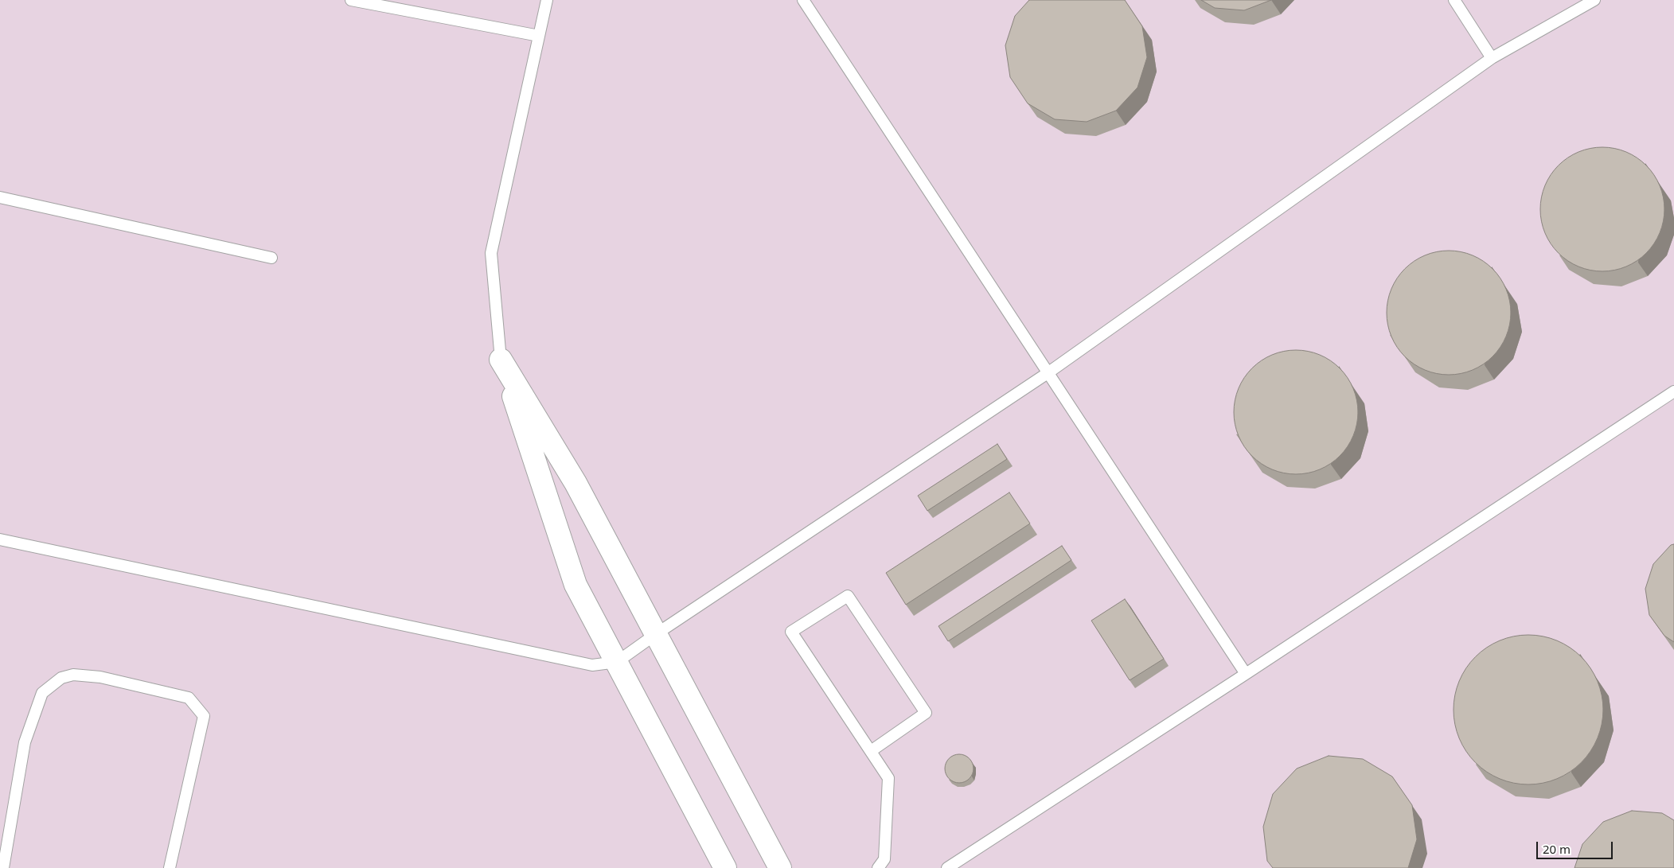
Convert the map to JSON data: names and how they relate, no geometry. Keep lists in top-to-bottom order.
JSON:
{
  "scale_bar": "20 m"
}
